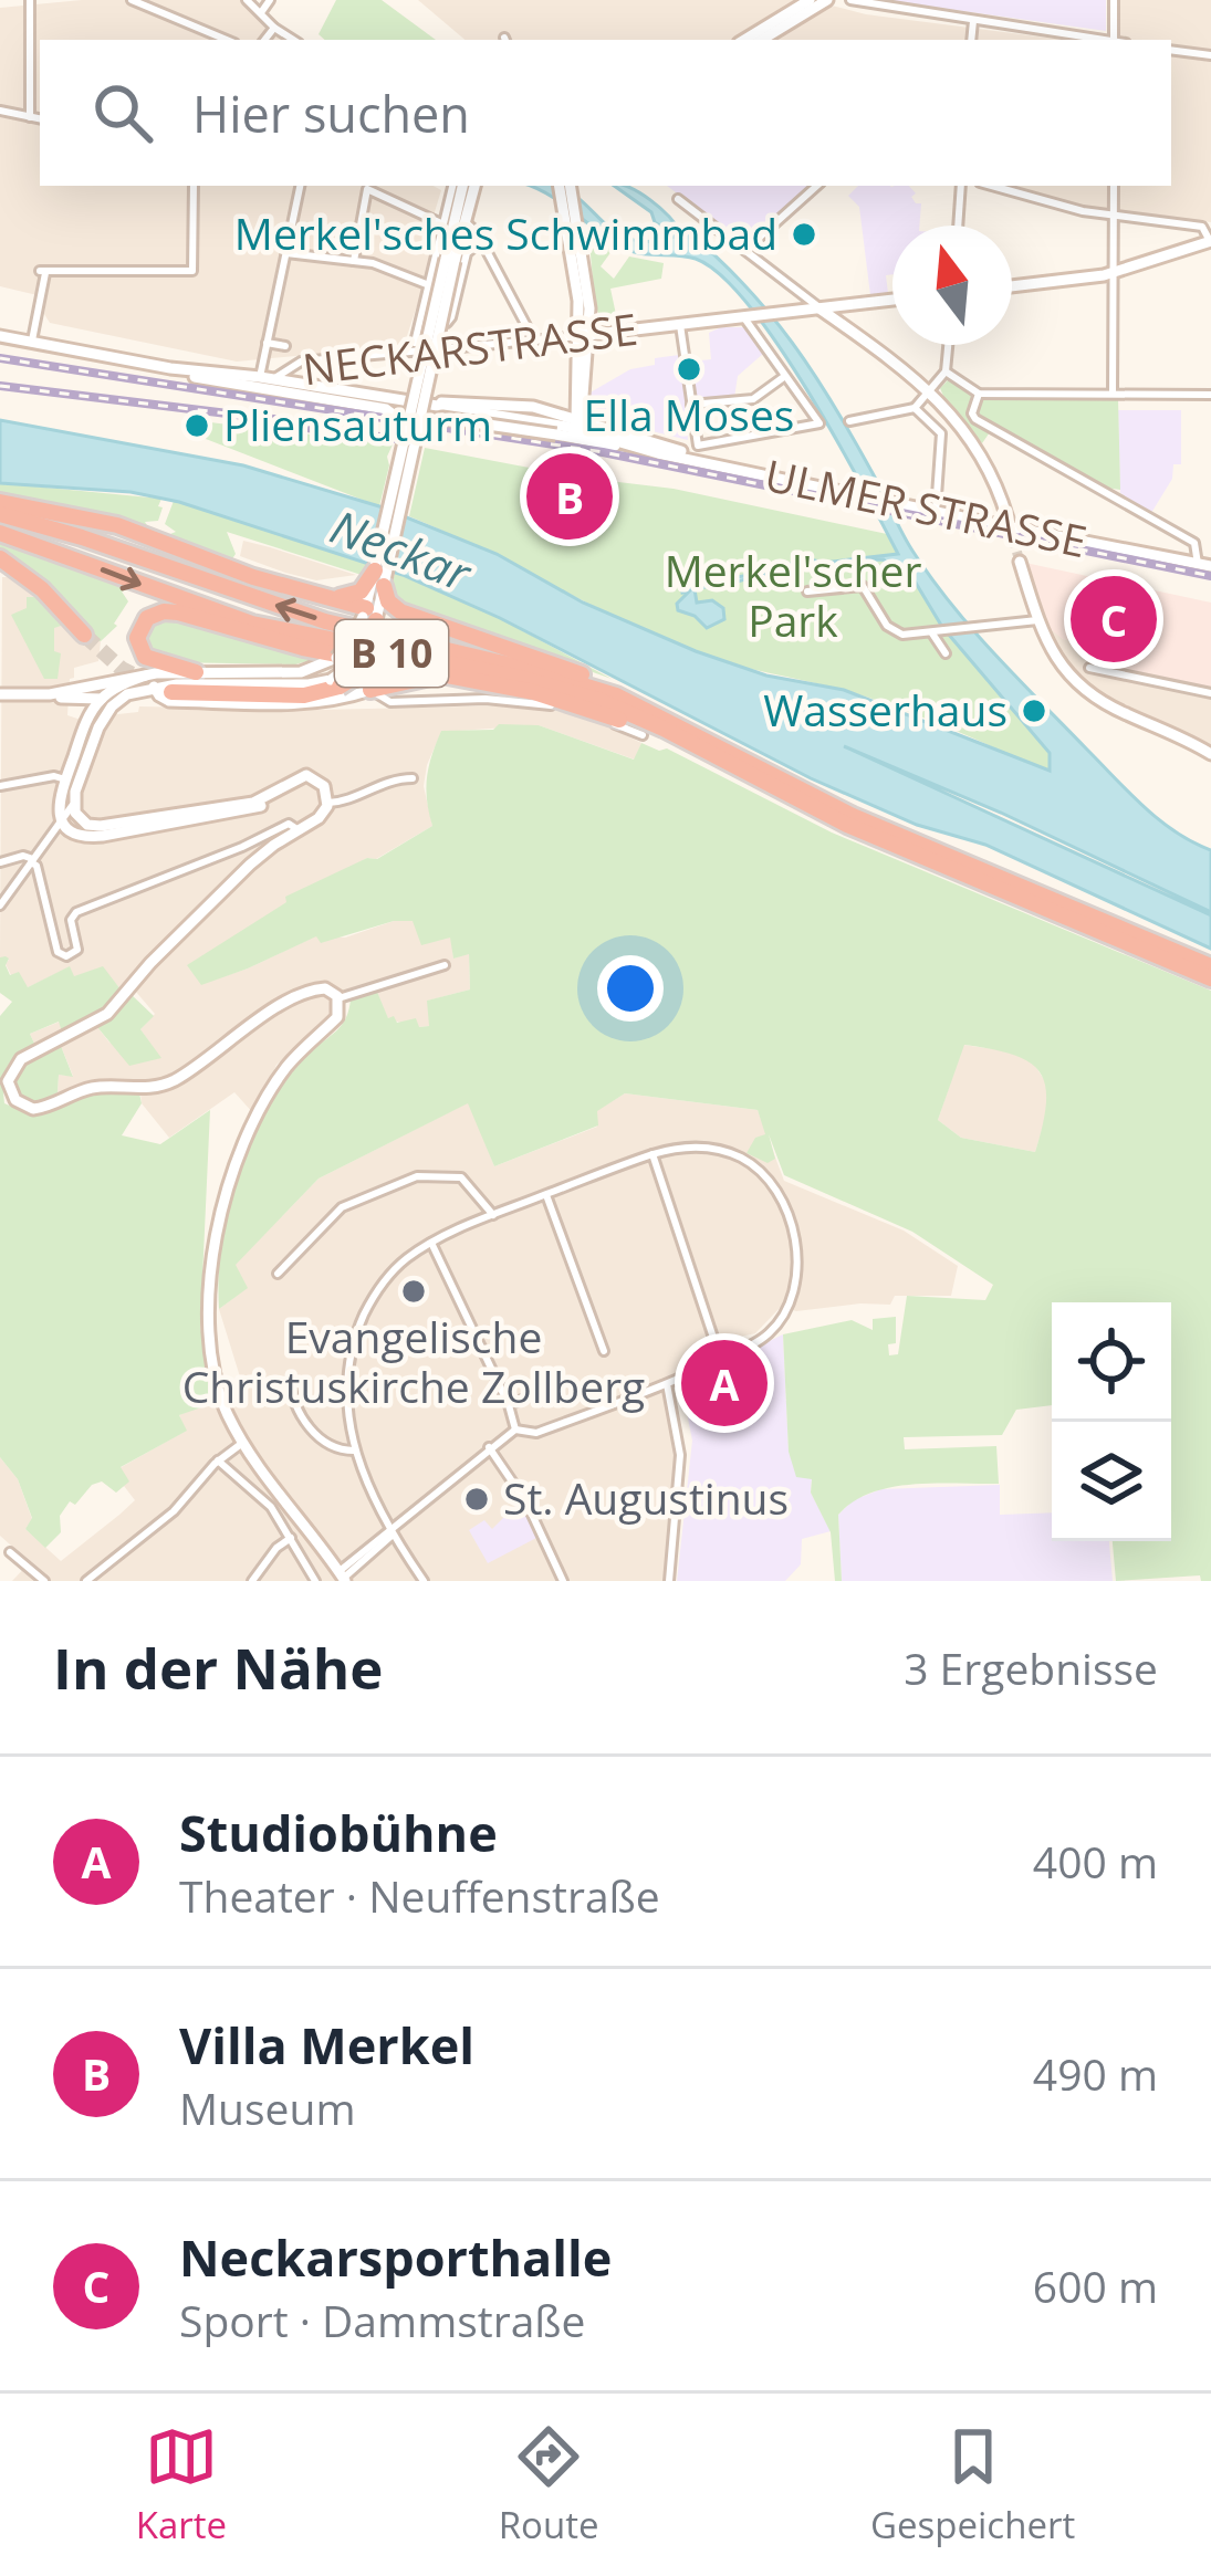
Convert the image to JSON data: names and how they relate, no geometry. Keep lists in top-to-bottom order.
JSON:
{
  "streets": {
    "highway": ["B 10"],
    "main road": ["NECKARSTRASSE", "ULMER STRASSE"]
  },
  "crossings": [
    ["NECKARSTRASSE", "ULMER STRASSE"]
  ],
  "water": ["Neckar"],
  "parks": ["Merkel'scher Park"],
  "places": [
    "Merkel'sches Schwimmbad",
    "Ella Moses",
    "Pliensauturm",
    "Wasserhaus",
    "Evangelische Christuskirche Zollberg",
    "St. Augustinus"
  ],
  "north": "top",
  "page": {
    "search": "Hier suchen",
    "pins": ["B", "C", "A"],
    "heading": ["In der Nähe", "3 Ergebnisse"],
    "list": [
      {
        "mark": "A",
        "name": "Studiobühne",
        "note": "Theater · Neuffenstraße",
        "value": "400 m"
      },
      {
        "mark": "B",
        "name": "Villa Merkel",
        "note": "Museum",
        "value": "490 m"
      },
      {
        "mark": "C",
        "name": "Neckarsporthalle",
        "note": "Sport · Dammstraße",
        "value": "600 m"
      }
    ],
    "nav": ["Karte", "Route", "Gespeichert"]
  }
}
